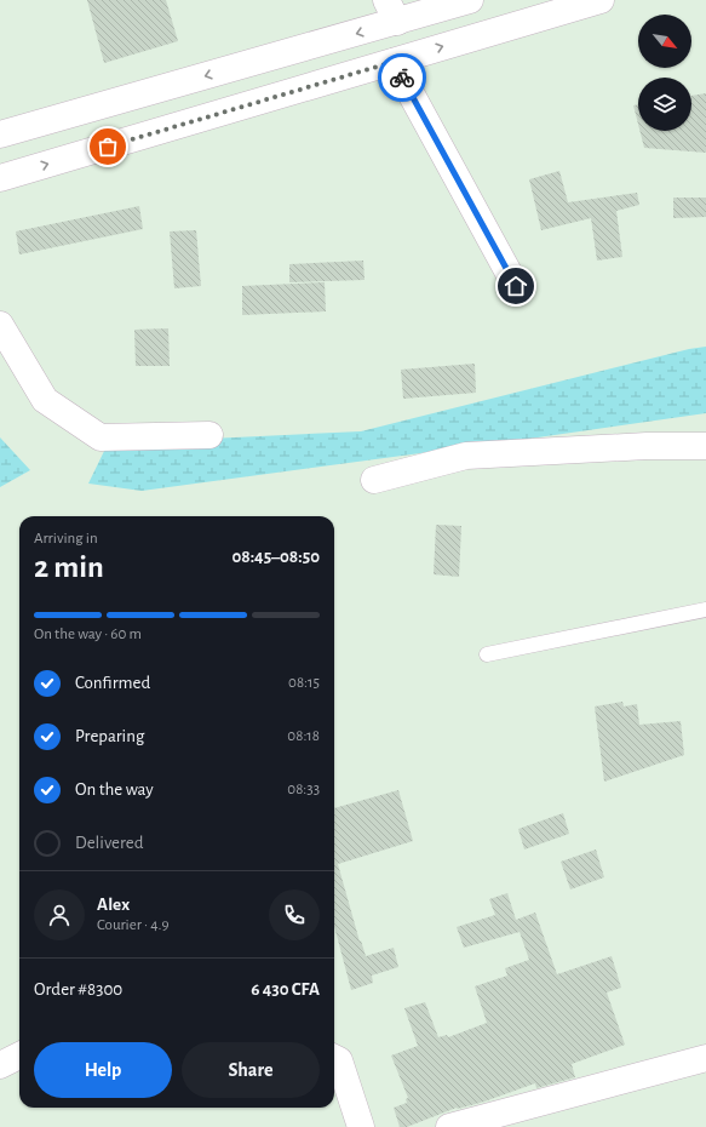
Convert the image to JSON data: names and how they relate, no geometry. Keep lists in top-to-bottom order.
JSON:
{
  "north": "bottom right",
  "page": {
    "heading": ["2 min", "Arriving in", "08:45–08:50"],
    "panel": [
      "Alex",
      "Courier · 4.9",
      "Order #8300",
      "6 430 CFA"
    ],
    "bar": "On the way · 60 m",
    "list": [
      ["Confirmed", "08:15"],
      ["Preparing", "08:18"],
      ["On the way", "08:33"],
      "Delivered"
    ],
    "buttons": ["Help", "Share"]
  }
}
